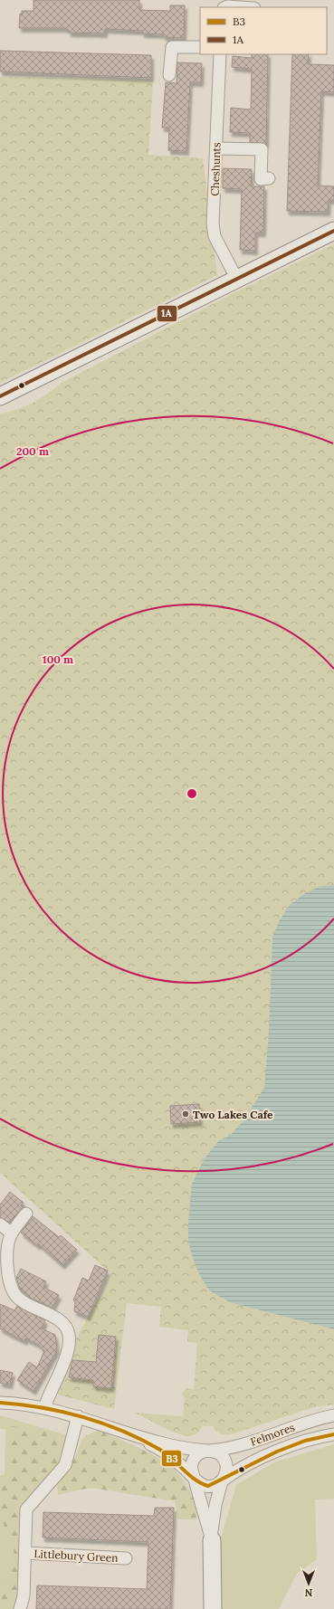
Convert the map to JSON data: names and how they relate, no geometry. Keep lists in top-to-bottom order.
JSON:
{
  "streets": {
    "street": ["Cheshunts", "Felmores", "Littlebury Green"]
  },
  "crossings": [
    ["Felmores", "Littlebury Green"]
  ],
  "places": ["Two Lakes Cafe"],
  "lines": ["transit line 1A", "transit line B3"],
  "legend": ["B3", "1A"],
  "north": "bottom",
  "rings": ["200 m", "100 m"]
}
